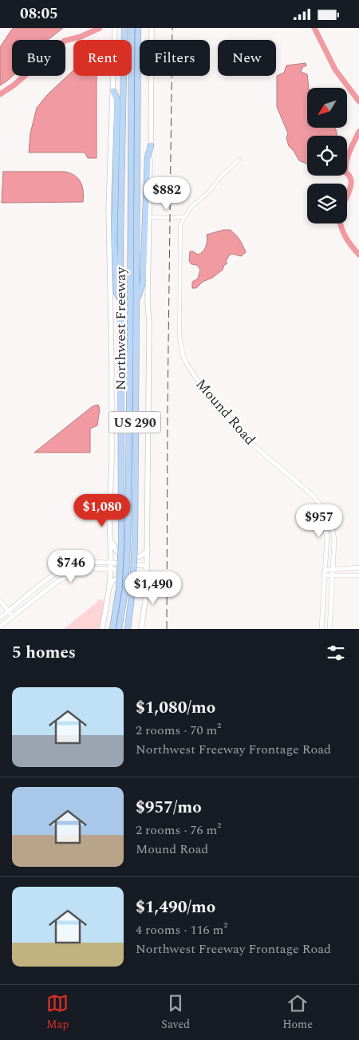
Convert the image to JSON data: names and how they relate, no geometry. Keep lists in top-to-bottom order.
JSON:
{
  "streets": {
    "highway": ["Northwest Freeway", "US 290"],
    "street": ["Mound Road"]
  },
  "north": "bottom left",
  "page": {
    "status": "08:05",
    "chip": [
      "Buy",
      "Rent",
      "Filters",
      "New"
    ],
    "price": [
      "$882",
      "$1,080",
      "$957",
      "$746",
      "$1,490"
    ],
    "heading": "5 homes",
    "list": [
      {
        "name": "$1,080/mo",
        "note": "2 rooms · 70 m² · Northwest Freeway Frontage Road"
      },
      {
        "name": "$957/mo",
        "note": "2 rooms · 76 m² · Mound Road"
      },
      {
        "name": "$1,490/mo",
        "note": "4 rooms · 116 m² · Northwest Freeway Frontage Road"
      }
    ],
    "tabs": ["Map", "Saved", "Home"]
  }
}
